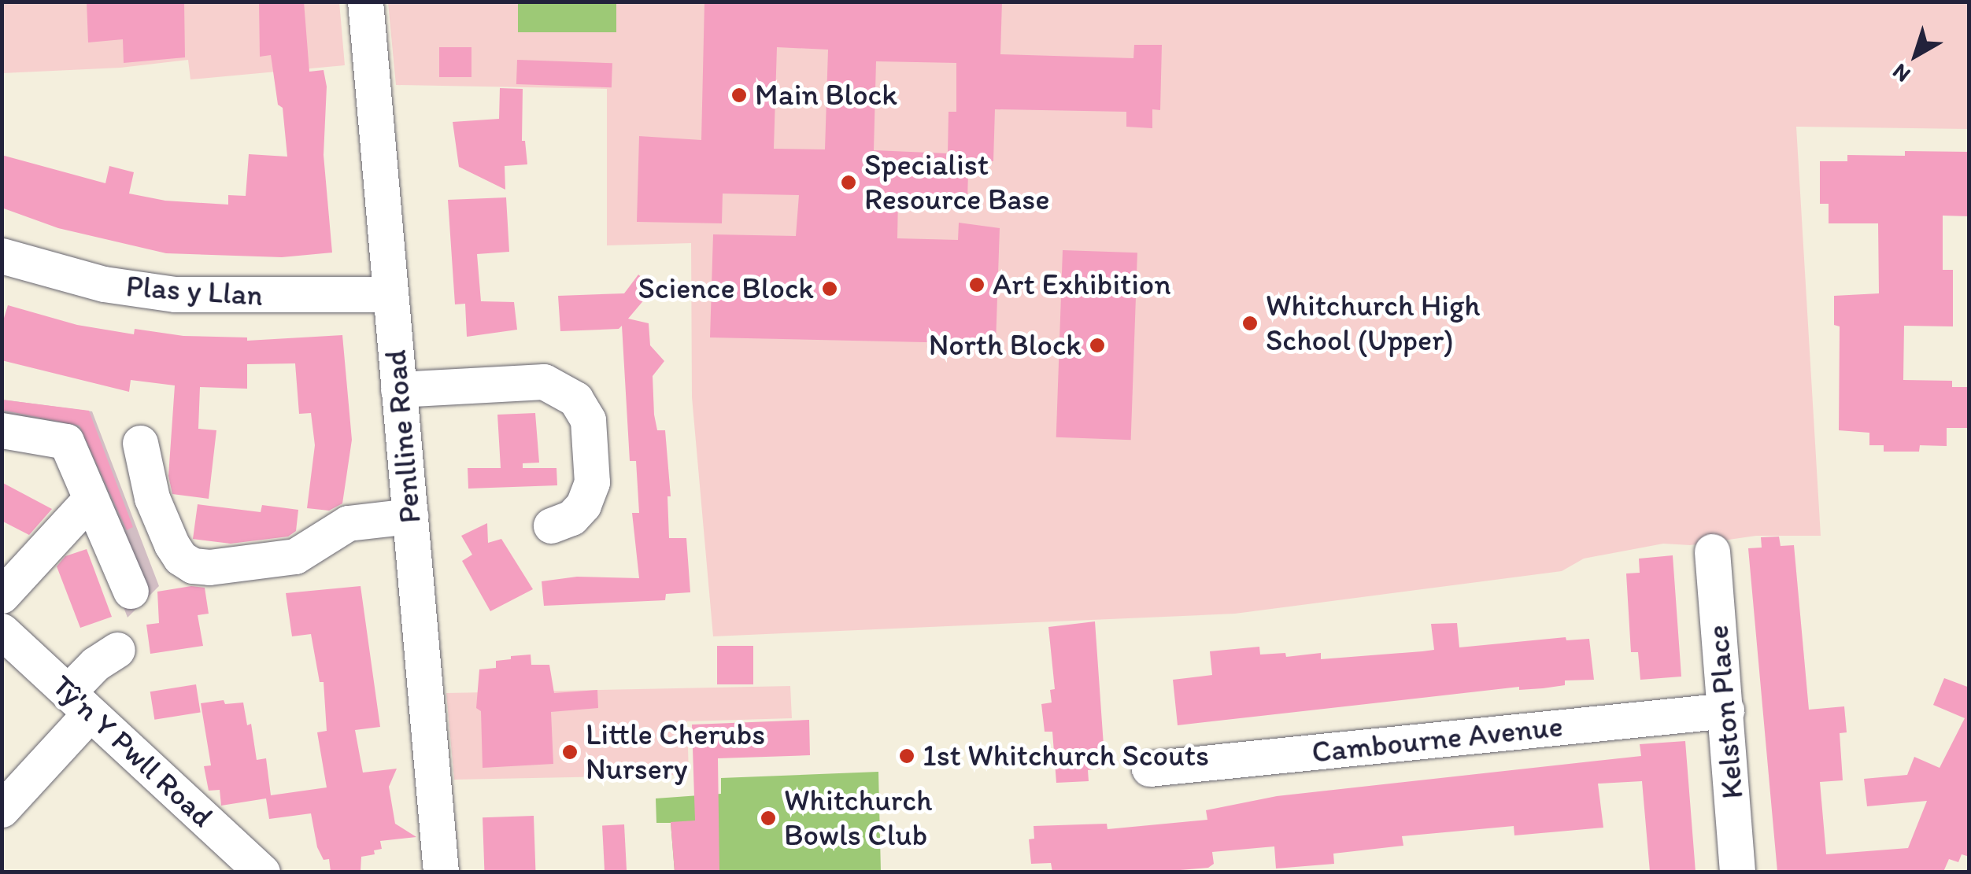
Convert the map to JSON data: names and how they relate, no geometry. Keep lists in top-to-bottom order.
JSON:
{
  "streets": {
    "street": [
      "Plas y Llan",
      "Penlline Road",
      "Kelston Place",
      "Cambourne Avenue",
      "Tŷ'n Y Pwll Road"
    ]
  },
  "crossings": [
    ["Plas y Llan", "Penlline Road"],
    ["Kelston Place", "Cambourne Avenue"]
  ],
  "places": [
    "Main Block",
    "Specialist Resource Base",
    "Art Exhibition",
    "Science Block",
    "Whitchurch High School (Upper)",
    "North Block",
    "Little Cherubs Nursery",
    "1st Whitchurch Scouts",
    "Whitchurch Bowls Club"
  ],
  "north": "bottom left"
}
